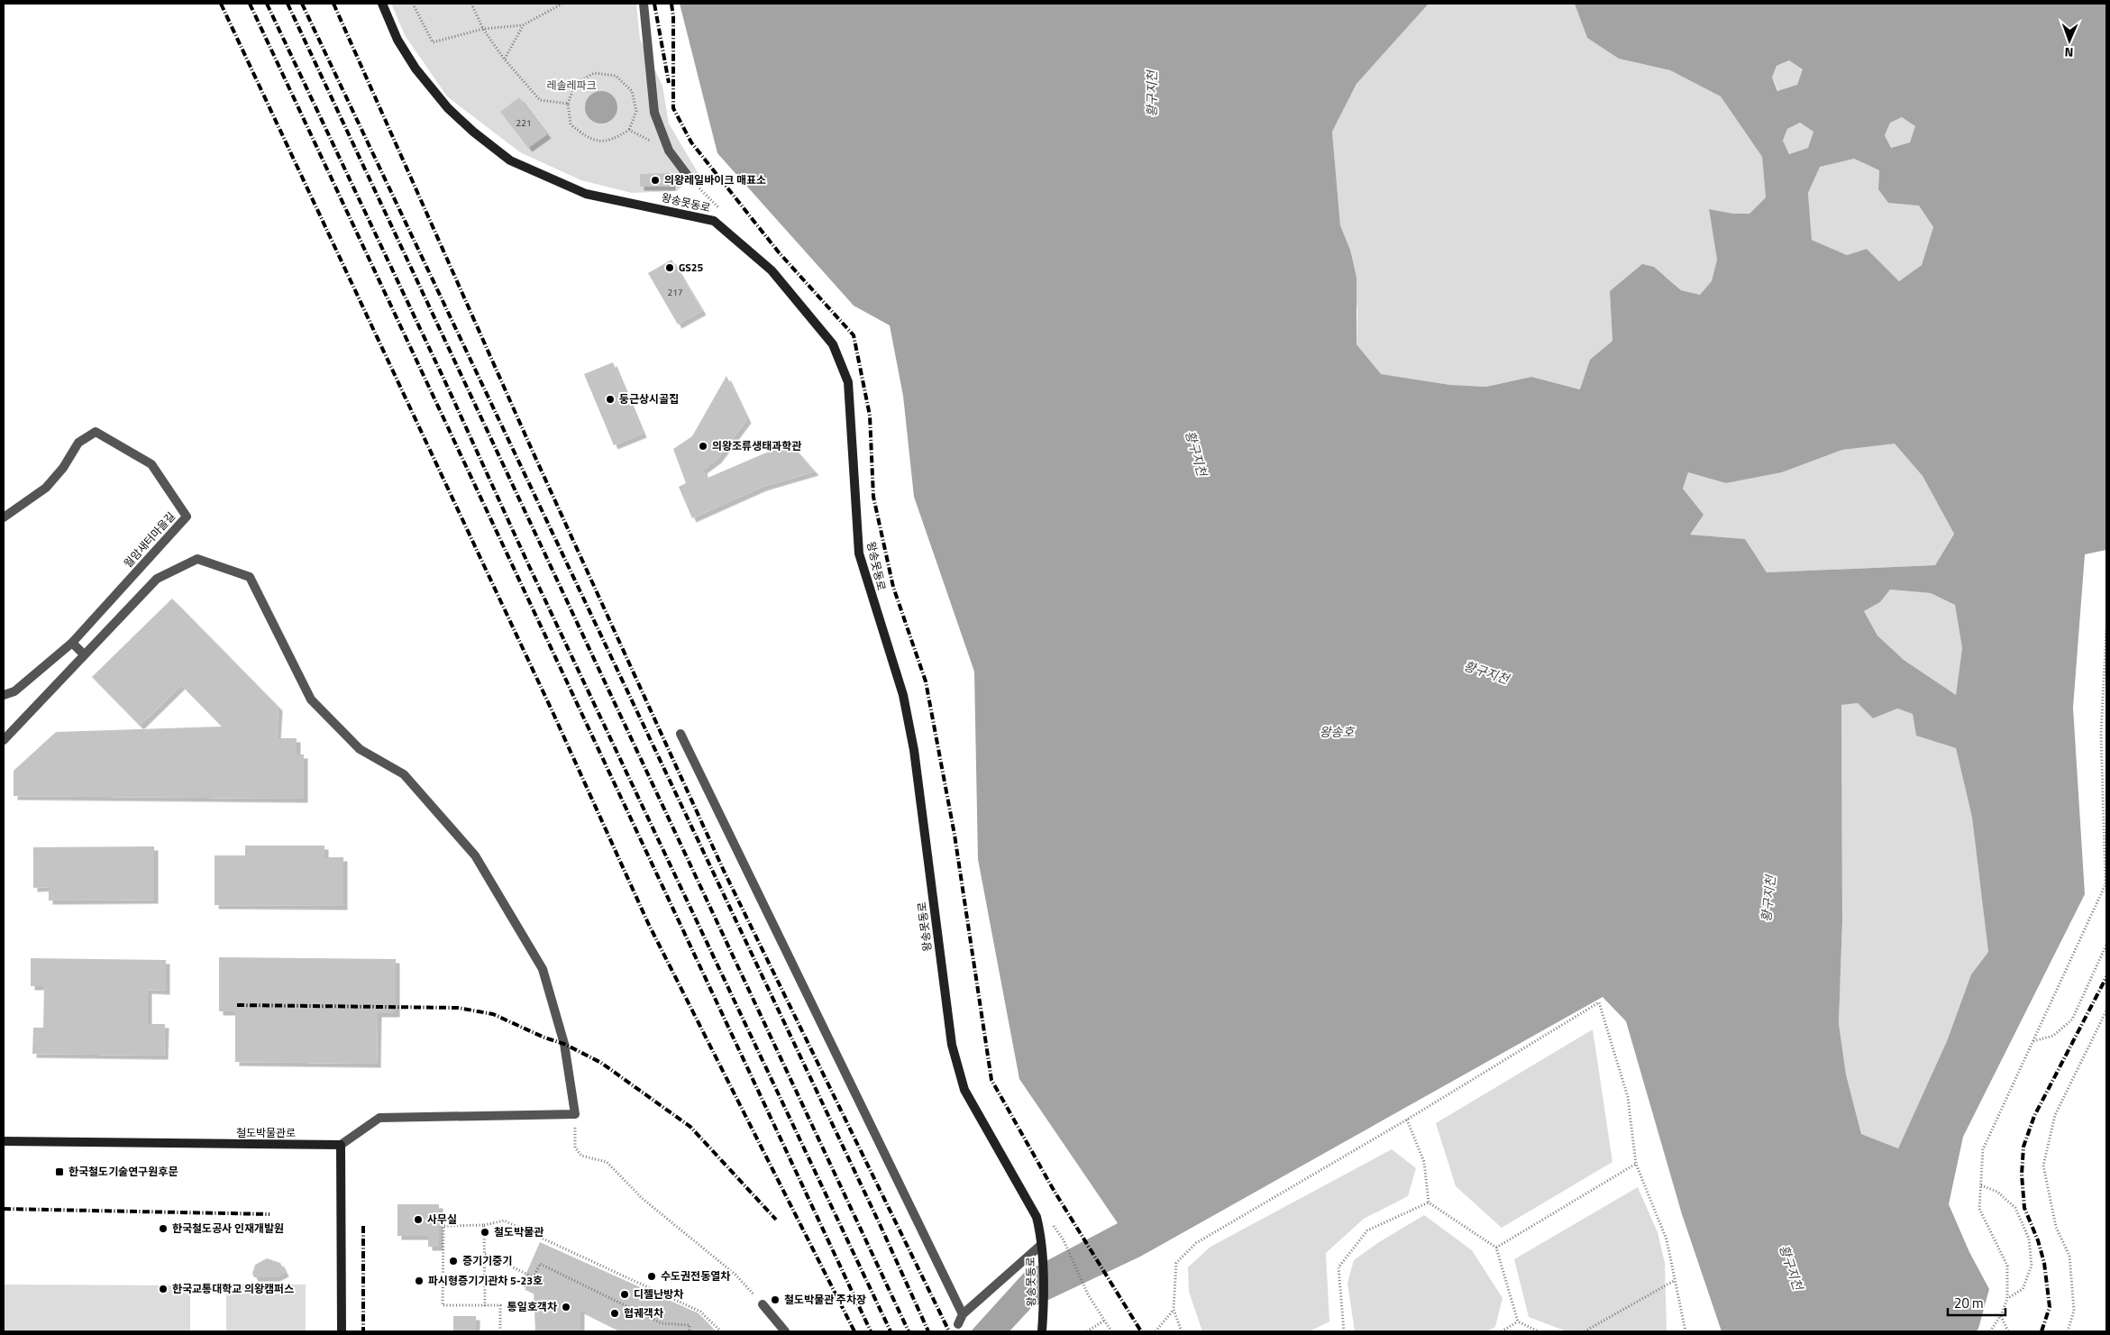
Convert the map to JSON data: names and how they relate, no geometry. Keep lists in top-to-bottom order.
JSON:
{
  "streets": {
    "street": ["왕송못동로", "월암새터마을길", "철도박물관로"]
  },
  "water": ["황구지천", "왕송호"],
  "parks": ["레솔레파크"],
  "places": {
    "other": [
      "의왕레일바이크 매표소",
      "GS25",
      "둥근상시골집",
      "의왕조류생태과학관",
      "사무실",
      "한국철도공사 인재개발원",
      "철도박물관",
      "증기기중기",
      "수도권전동열차",
      "파시형증기기관차 5-23호",
      "한국교통대학교 의왕캠퍼스",
      "디젤난방차",
      "철도박물관 주차장",
      "통일호객차",
      "협궤객차"
    ],
    "transit": ["한국철도기술연구원후문"]
  },
  "house_numbers": ["221", "217"],
  "scale_bar": "20 m",
  "north": "bottom"
}
